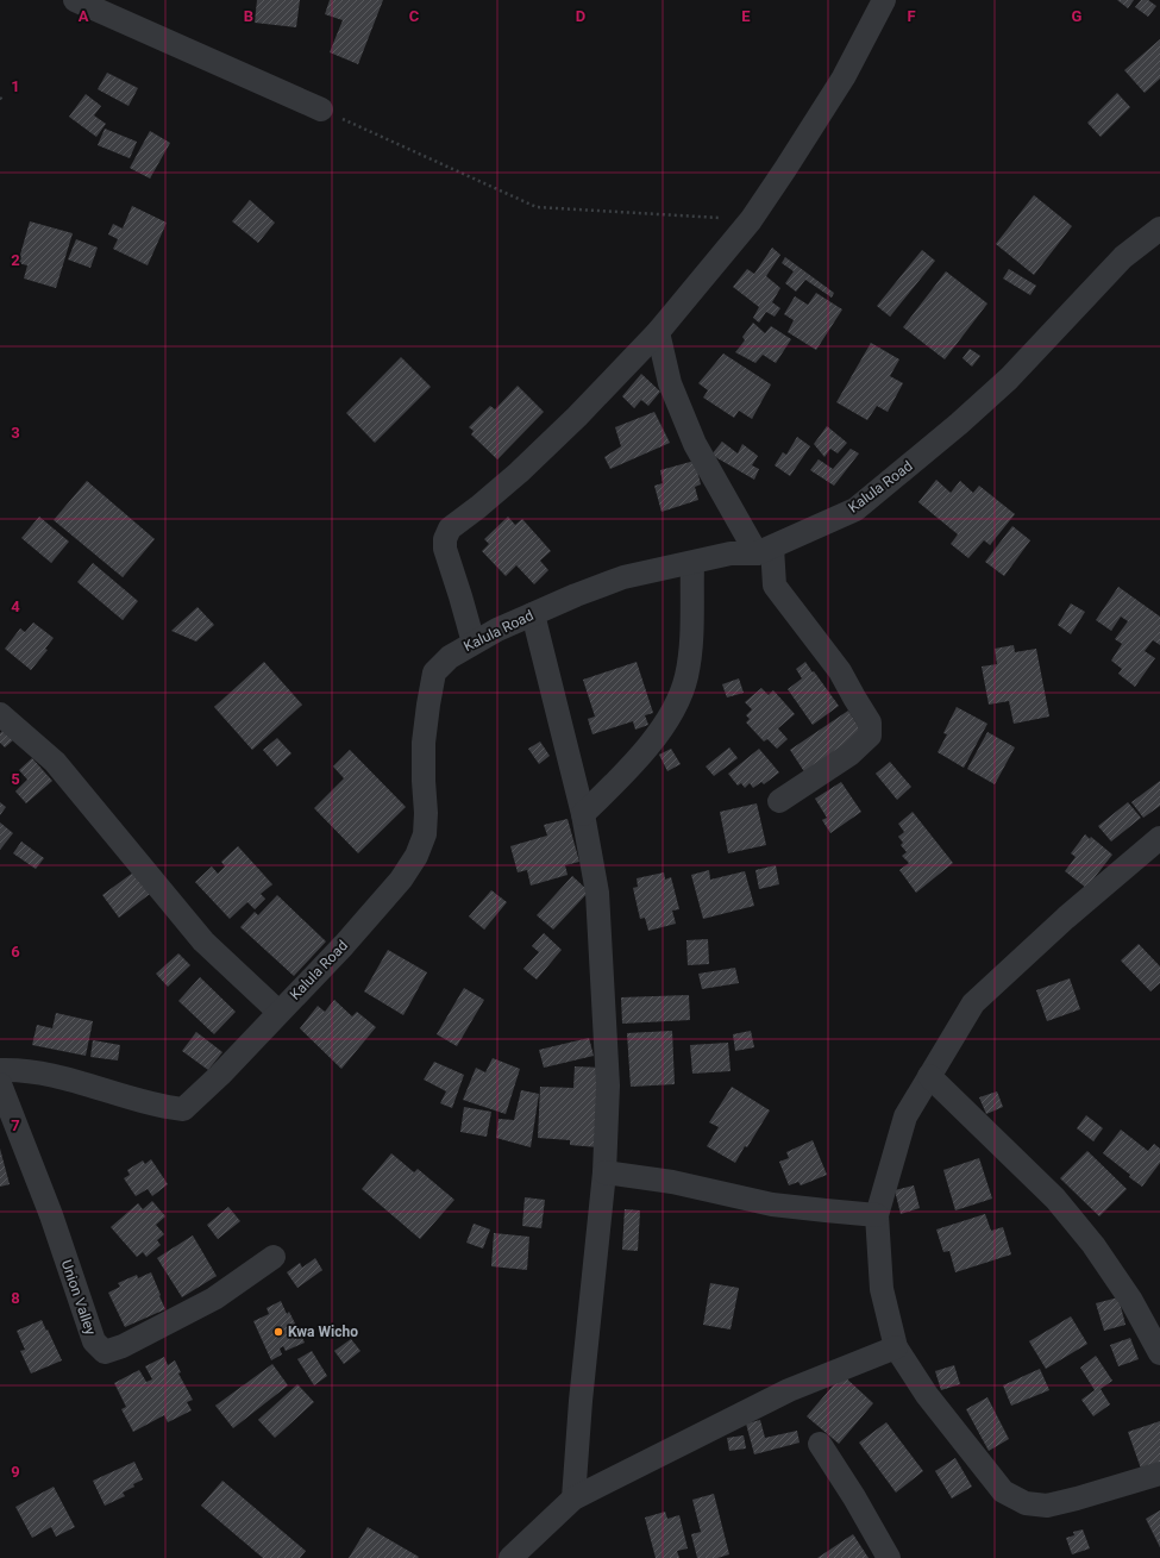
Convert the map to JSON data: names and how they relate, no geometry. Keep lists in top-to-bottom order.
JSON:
{
  "streets": {
    "street": ["Kalula Road", "Union Valley"]
  },
  "places": ["Kwa Wicho"],
  "grid": {
    "columns": [
      "A",
      "B",
      "C",
      "D",
      "E",
      "F",
      "G"
    ],
    "rows": [
      "1",
      "2",
      "3",
      "4",
      "5",
      "6",
      "7",
      "8",
      "9"
    ]
  }
}
